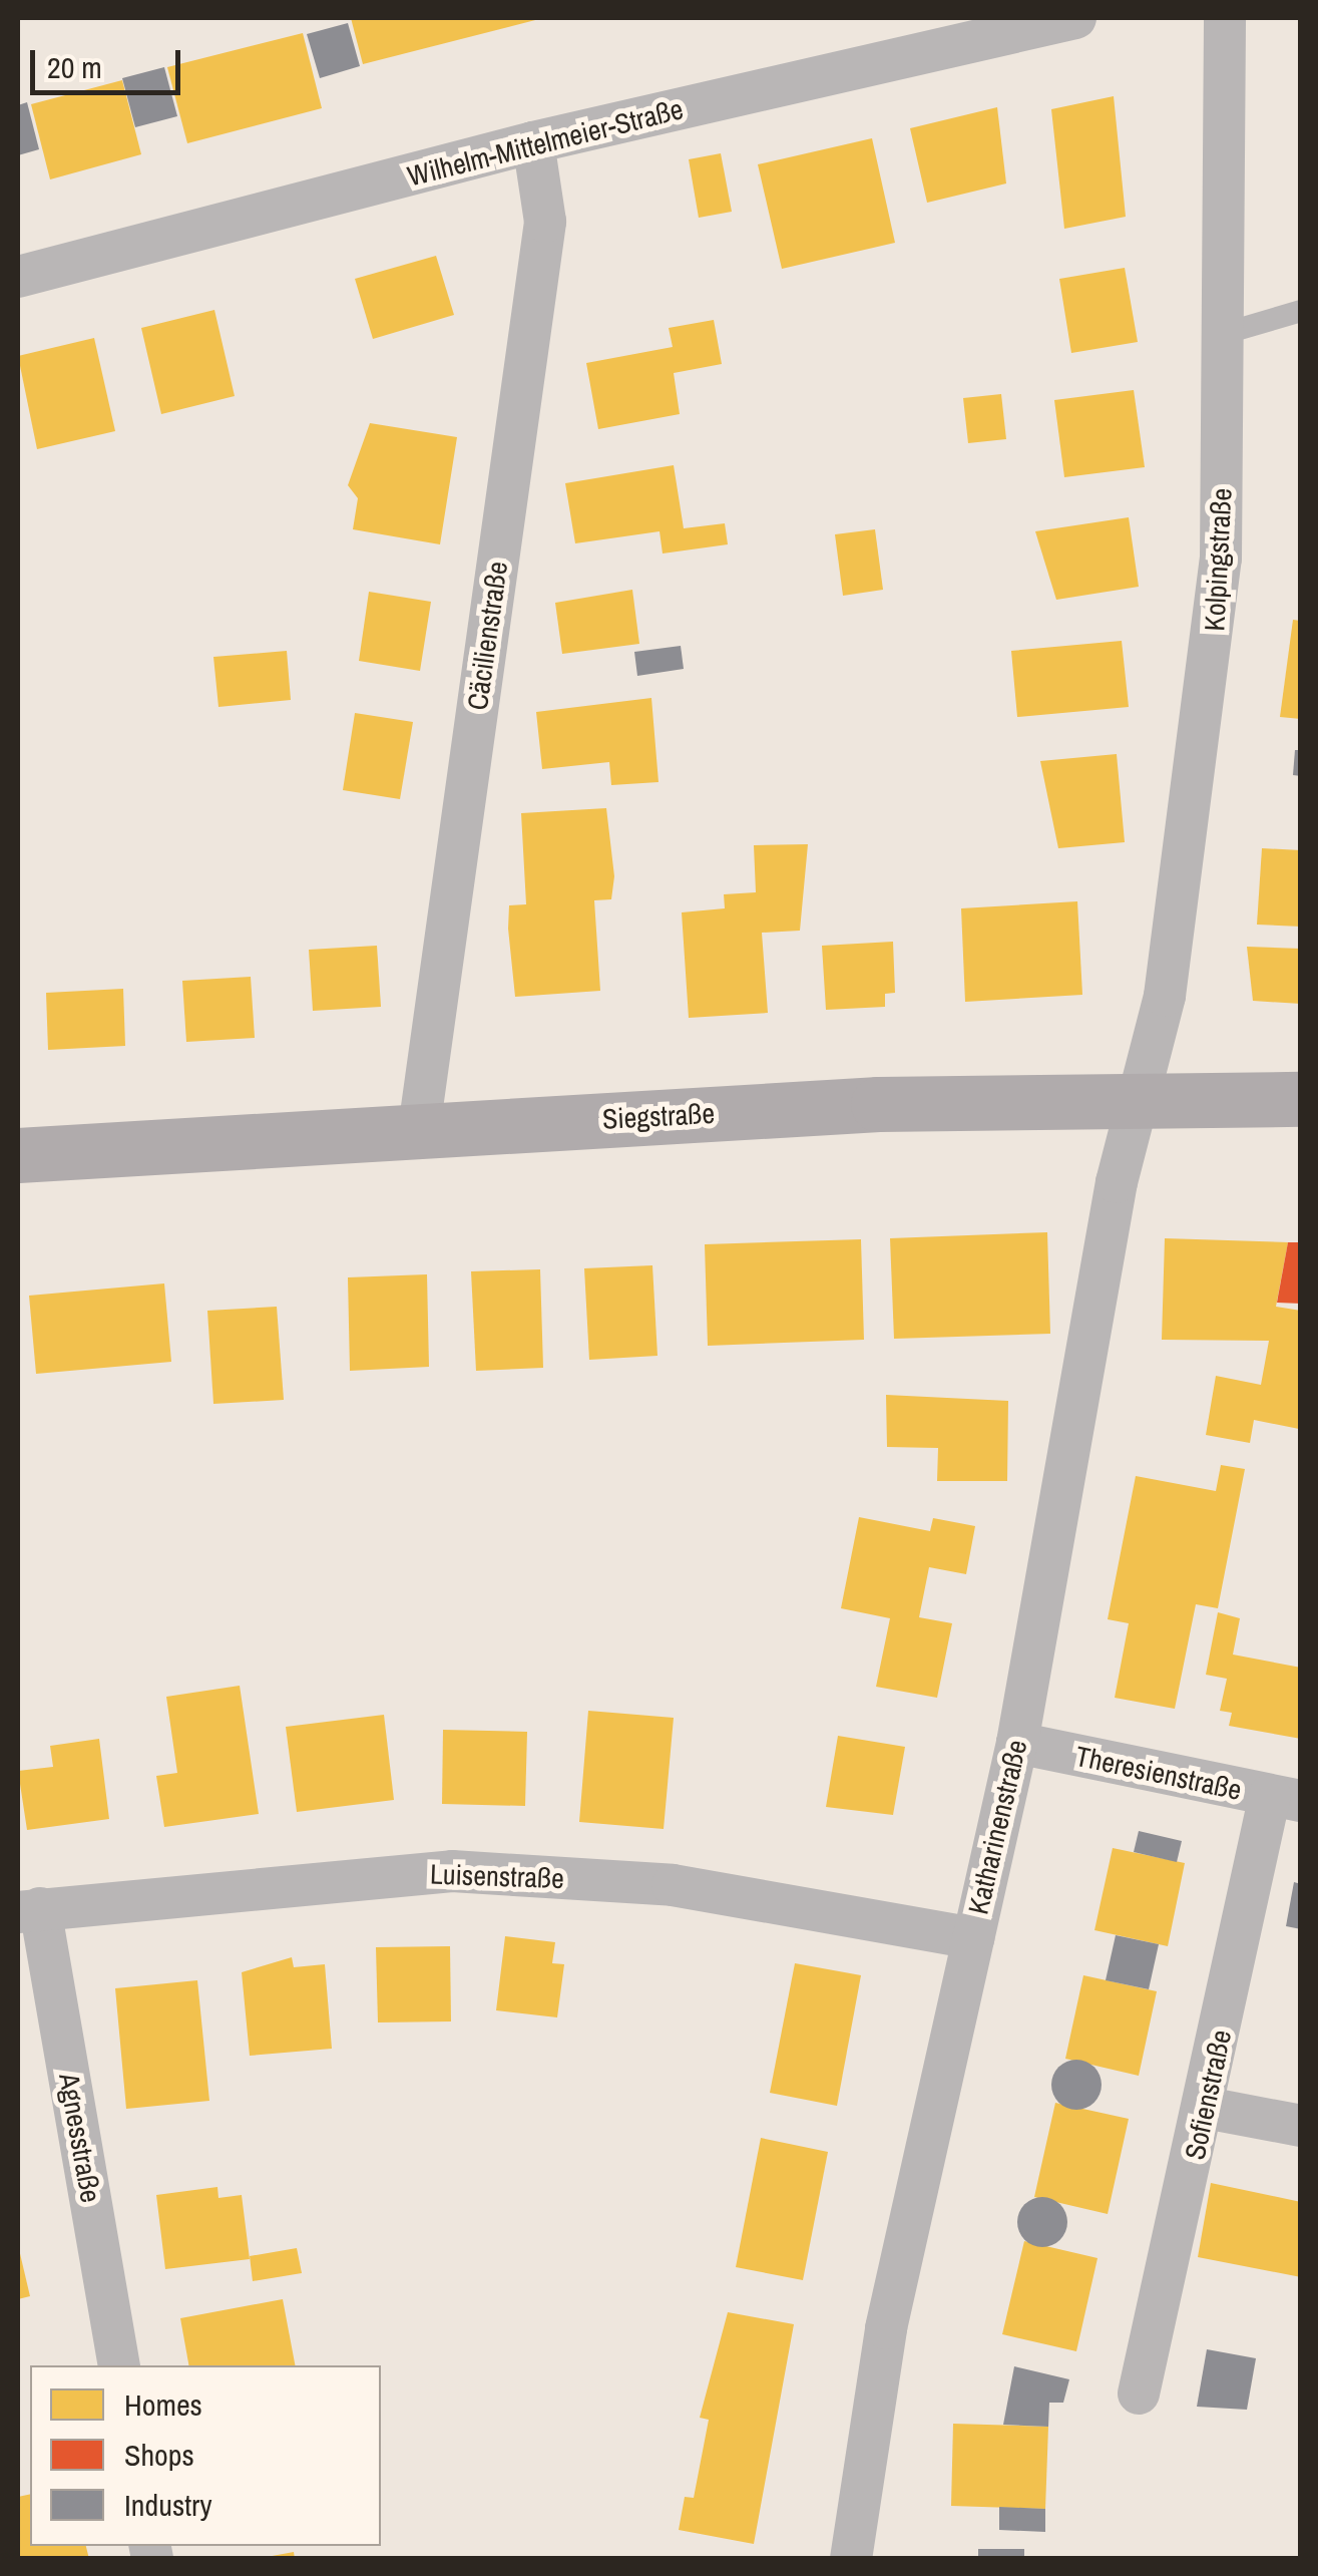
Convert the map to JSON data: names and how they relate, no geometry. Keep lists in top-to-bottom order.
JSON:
{
  "streets": {
    "main road": ["Siegstraße"],
    "street": [
      "Wilhelm-Mittelmeier-Straße",
      "Kolpingstraße",
      "Cäcilienstraße",
      "Theresienstraße",
      "Katharinenstraße",
      "Luisenstraße",
      "Sofienstraße",
      "Agnesstraße"
    ]
  },
  "crossings": [
    ["Wilhelm-Mittelmeier-Straße", "Cäcilienstraße"],
    ["Kolpingstraße", "Siegstraße"],
    ["Kolpingstraße", "Katharinenstraße"],
    ["Cäcilienstraße", "Siegstraße"],
    ["Siegstraße", "Katharinenstraße"],
    ["Theresienstraße", "Katharinenstraße"],
    ["Theresienstraße", "Sofienstraße"],
    ["Katharinenstraße", "Luisenstraße"],
    ["Luisenstraße", "Agnesstraße"]
  ],
  "legend": ["Homes", "Shops", "Industry"],
  "scale_bar": "20 m"
}
